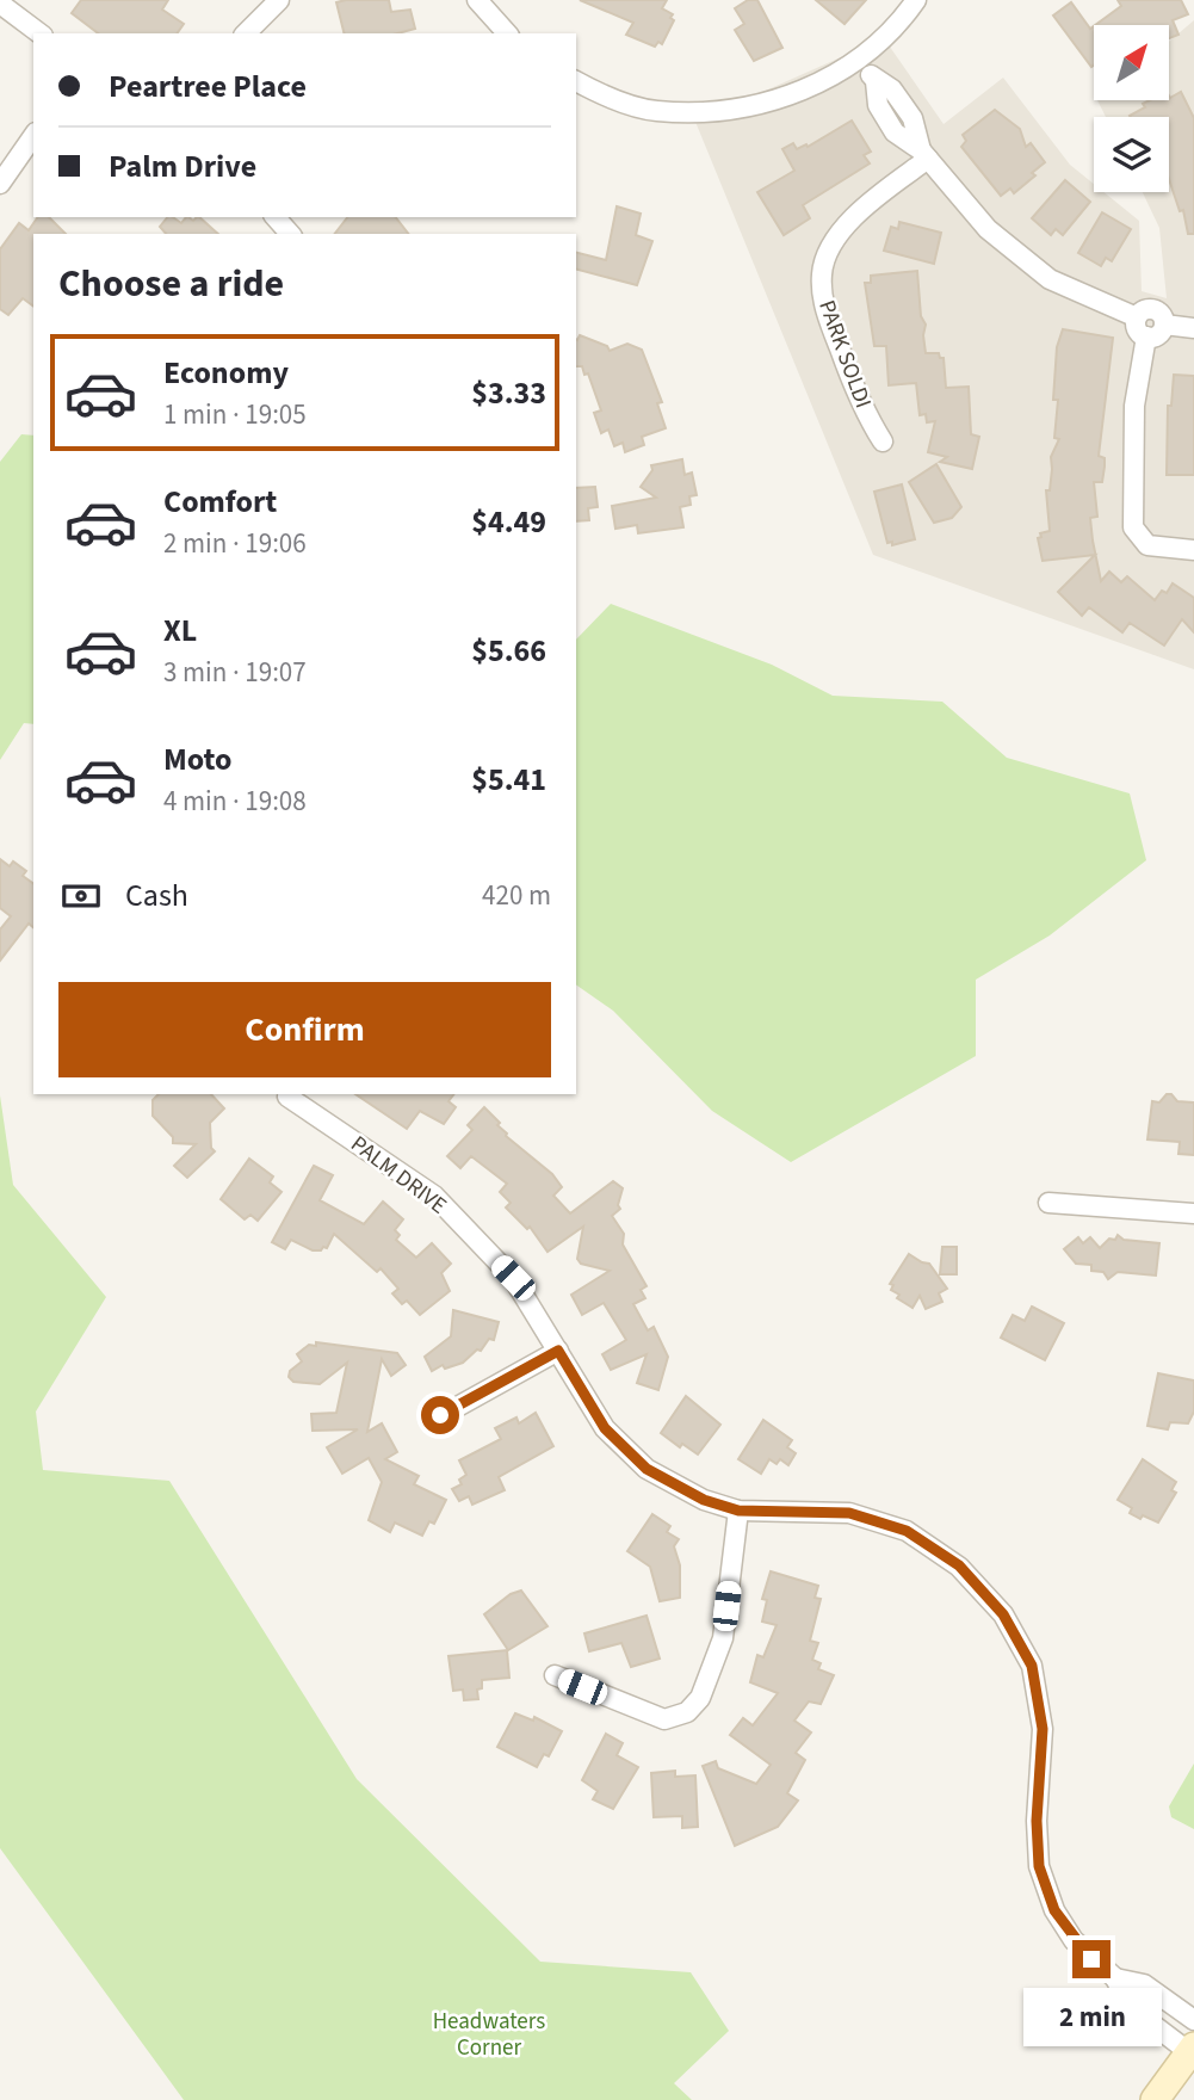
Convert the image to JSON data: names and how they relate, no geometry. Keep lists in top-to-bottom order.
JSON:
{
  "streets": {
    "street": ["PARK SOLDI", "PALM DRIVE"]
  },
  "parks": ["Headwaters Corner"],
  "north": "top right",
  "page": {
    "banner": ["Peartree Place", "Palm Drive"],
    "heading": "Choose a ride",
    "list": [
      {
        "name": "Economy",
        "note": "1 min · 19:05",
        "value": "$3.33"
      },
      {
        "name": "Comfort",
        "note": "2 min · 19:06",
        "value": "$4.49"
      },
      {
        "name": "XL",
        "note": "3 min · 19:07",
        "value": "$5.66"
      },
      {
        "name": "Moto",
        "note": "4 min · 19:08",
        "value": "$5.41"
      }
    ],
    "pay": ["Cash", "420 m"],
    "buttons": "Confirm",
    "bubble": "2 min"
  }
}
